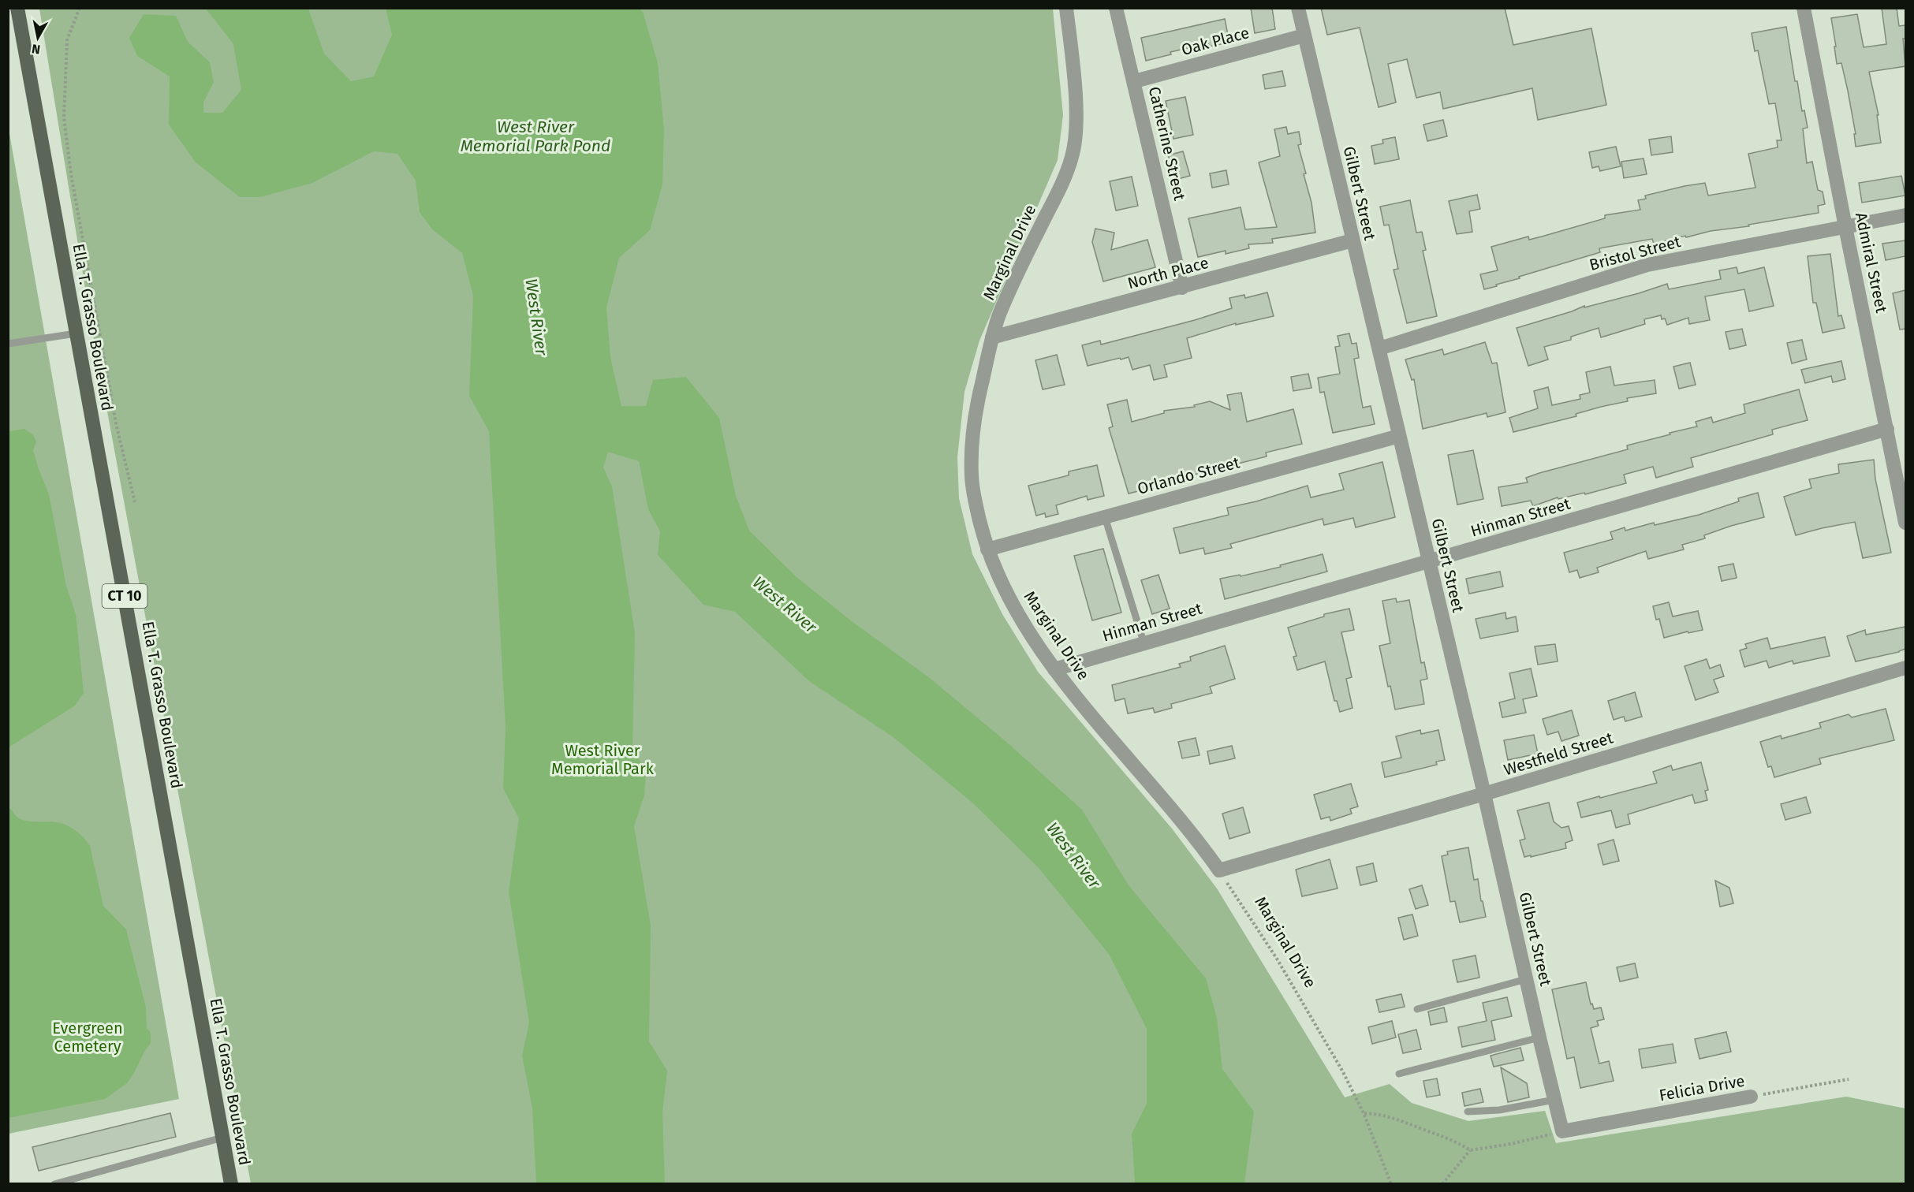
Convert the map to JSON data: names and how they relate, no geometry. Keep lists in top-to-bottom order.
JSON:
{
  "streets": {
    "main road": ["Ella T. Grasso Boulevard", "CT 10"],
    "street": [
      "Oak Place",
      "Catherine Street",
      "Gilbert Street",
      "Marginal Drive",
      "Bristol Street",
      "Admiral Street",
      "North Place",
      "Orlando Street",
      "Hinman Street",
      "Westfield Street",
      "Felicia Drive"
    ]
  },
  "crossings": [
    ["Oak Place", "Catherine Street"],
    ["Oak Place", "Gilbert Street"],
    ["Catherine Street", "North Place"],
    ["Gilbert Street", "Bristol Street"],
    ["Gilbert Street", "North Place"],
    ["Gilbert Street", "Orlando Street"],
    ["Gilbert Street", "Hinman Street"],
    ["Gilbert Street", "Westfield Street"],
    ["Gilbert Street", "Felicia Drive"],
    ["Marginal Drive", "North Place"],
    ["Marginal Drive", "Orlando Street"],
    ["Marginal Drive", "Hinman Street"],
    ["Marginal Drive", "Westfield Street"],
    ["Bristol Street", "Admiral Street"],
    ["Admiral Street", "Hinman Street"]
  ],
  "water": ["West River Memorial Park Pond", "West River"],
  "parks": ["West River Memorial Park", "Evergreen Cemetery"],
  "north": "bottom"
}
